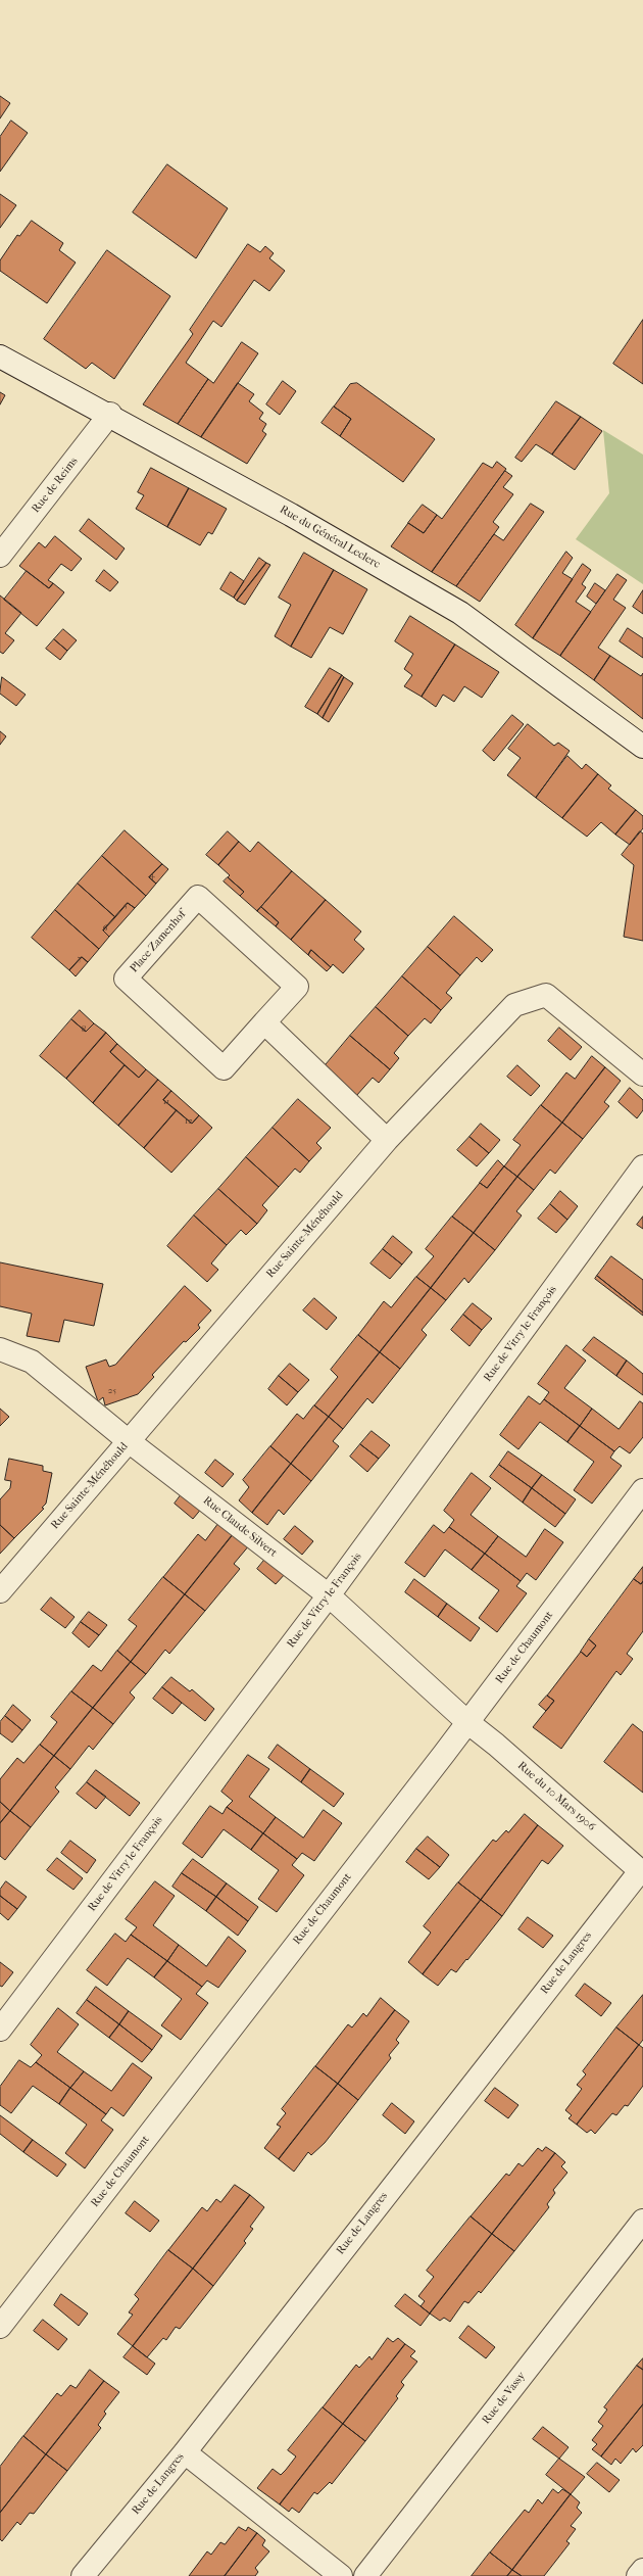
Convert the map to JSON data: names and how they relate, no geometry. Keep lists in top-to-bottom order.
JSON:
{
  "streets": {
    "street": [
      "Rue de Reims",
      "Rue du Général Leclerc",
      "Place Zamenhof",
      "Rue Sainte-Ménéhould",
      "Rue de Vitry le François",
      "Rue Claude Silvert",
      "Rue de Chaumont",
      "Rue du 10 Mars 1906",
      "Rue de Langres",
      "Rue de Vassy"
    ]
  },
  "crossings": [
    ["Rue de Reims", "Rue du Général Leclerc"],
    ["Rue Sainte-Ménéhould", "Rue Claude Silvert"],
    ["Rue de Vitry le François", "Rue Claude Silvert"],
    ["Rue Claude Silvert", "Rue de Chaumont"],
    ["Rue Claude Silvert", "Rue du 10 Mars 1906"],
    ["Rue de Chaumont", "Rue du 10 Mars 1906"],
    ["Rue du 10 Mars 1906", "Rue de Langres"]
  ],
  "house_numbers": [
    "4",
    "5",
    "6",
    "7",
    "8",
    "11",
    "12",
    "25"
  ]
}
